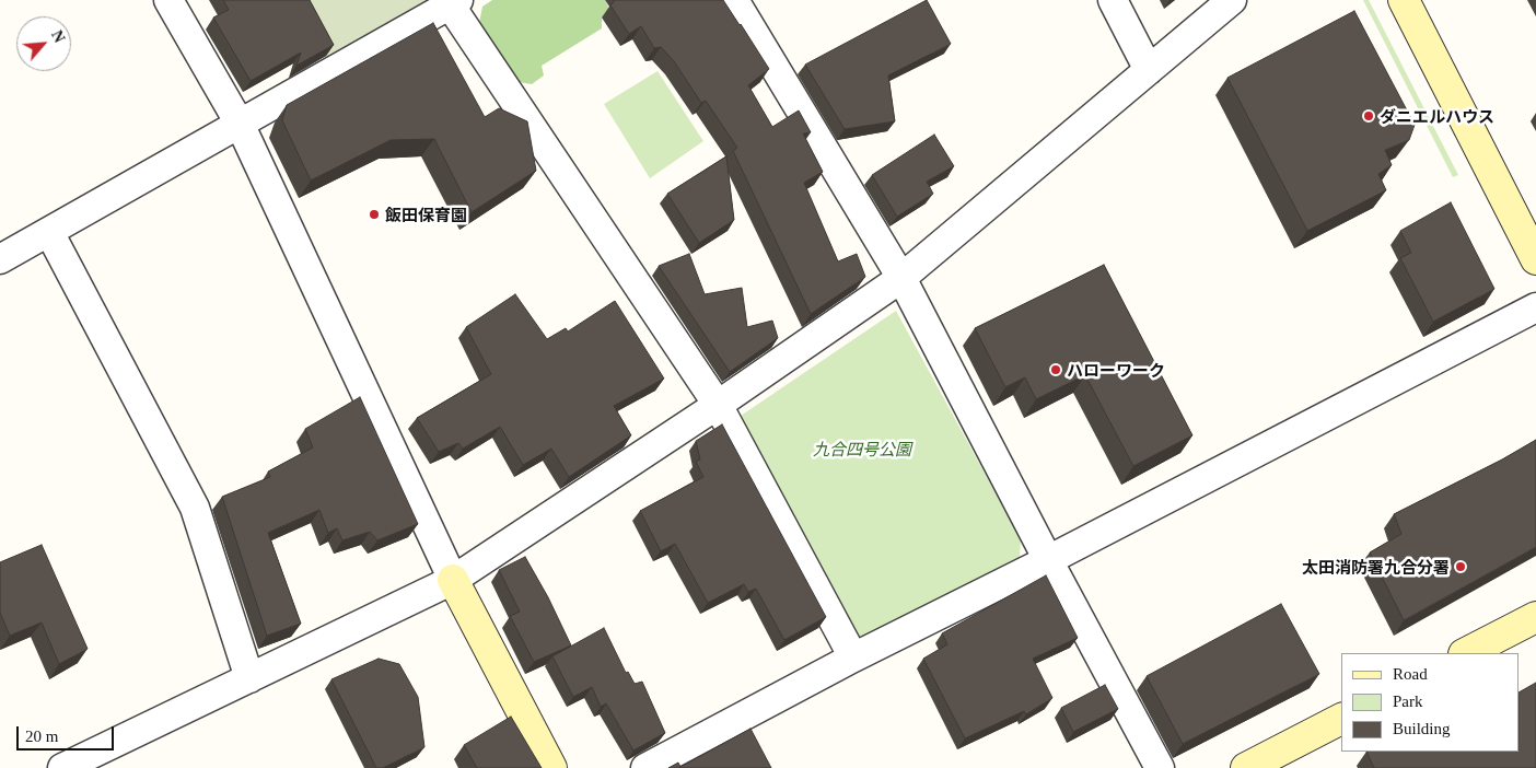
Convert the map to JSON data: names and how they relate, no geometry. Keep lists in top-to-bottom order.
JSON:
{
  "parks": ["九合四号公園"],
  "places": [
    "ダニエルハウス",
    "飯田保育園",
    "ハローワーク",
    "太田消防署九合分署"
  ],
  "legend": ["Road", "Park", "Building"],
  "scale_bar": "20 m",
  "north": "top right"
}
